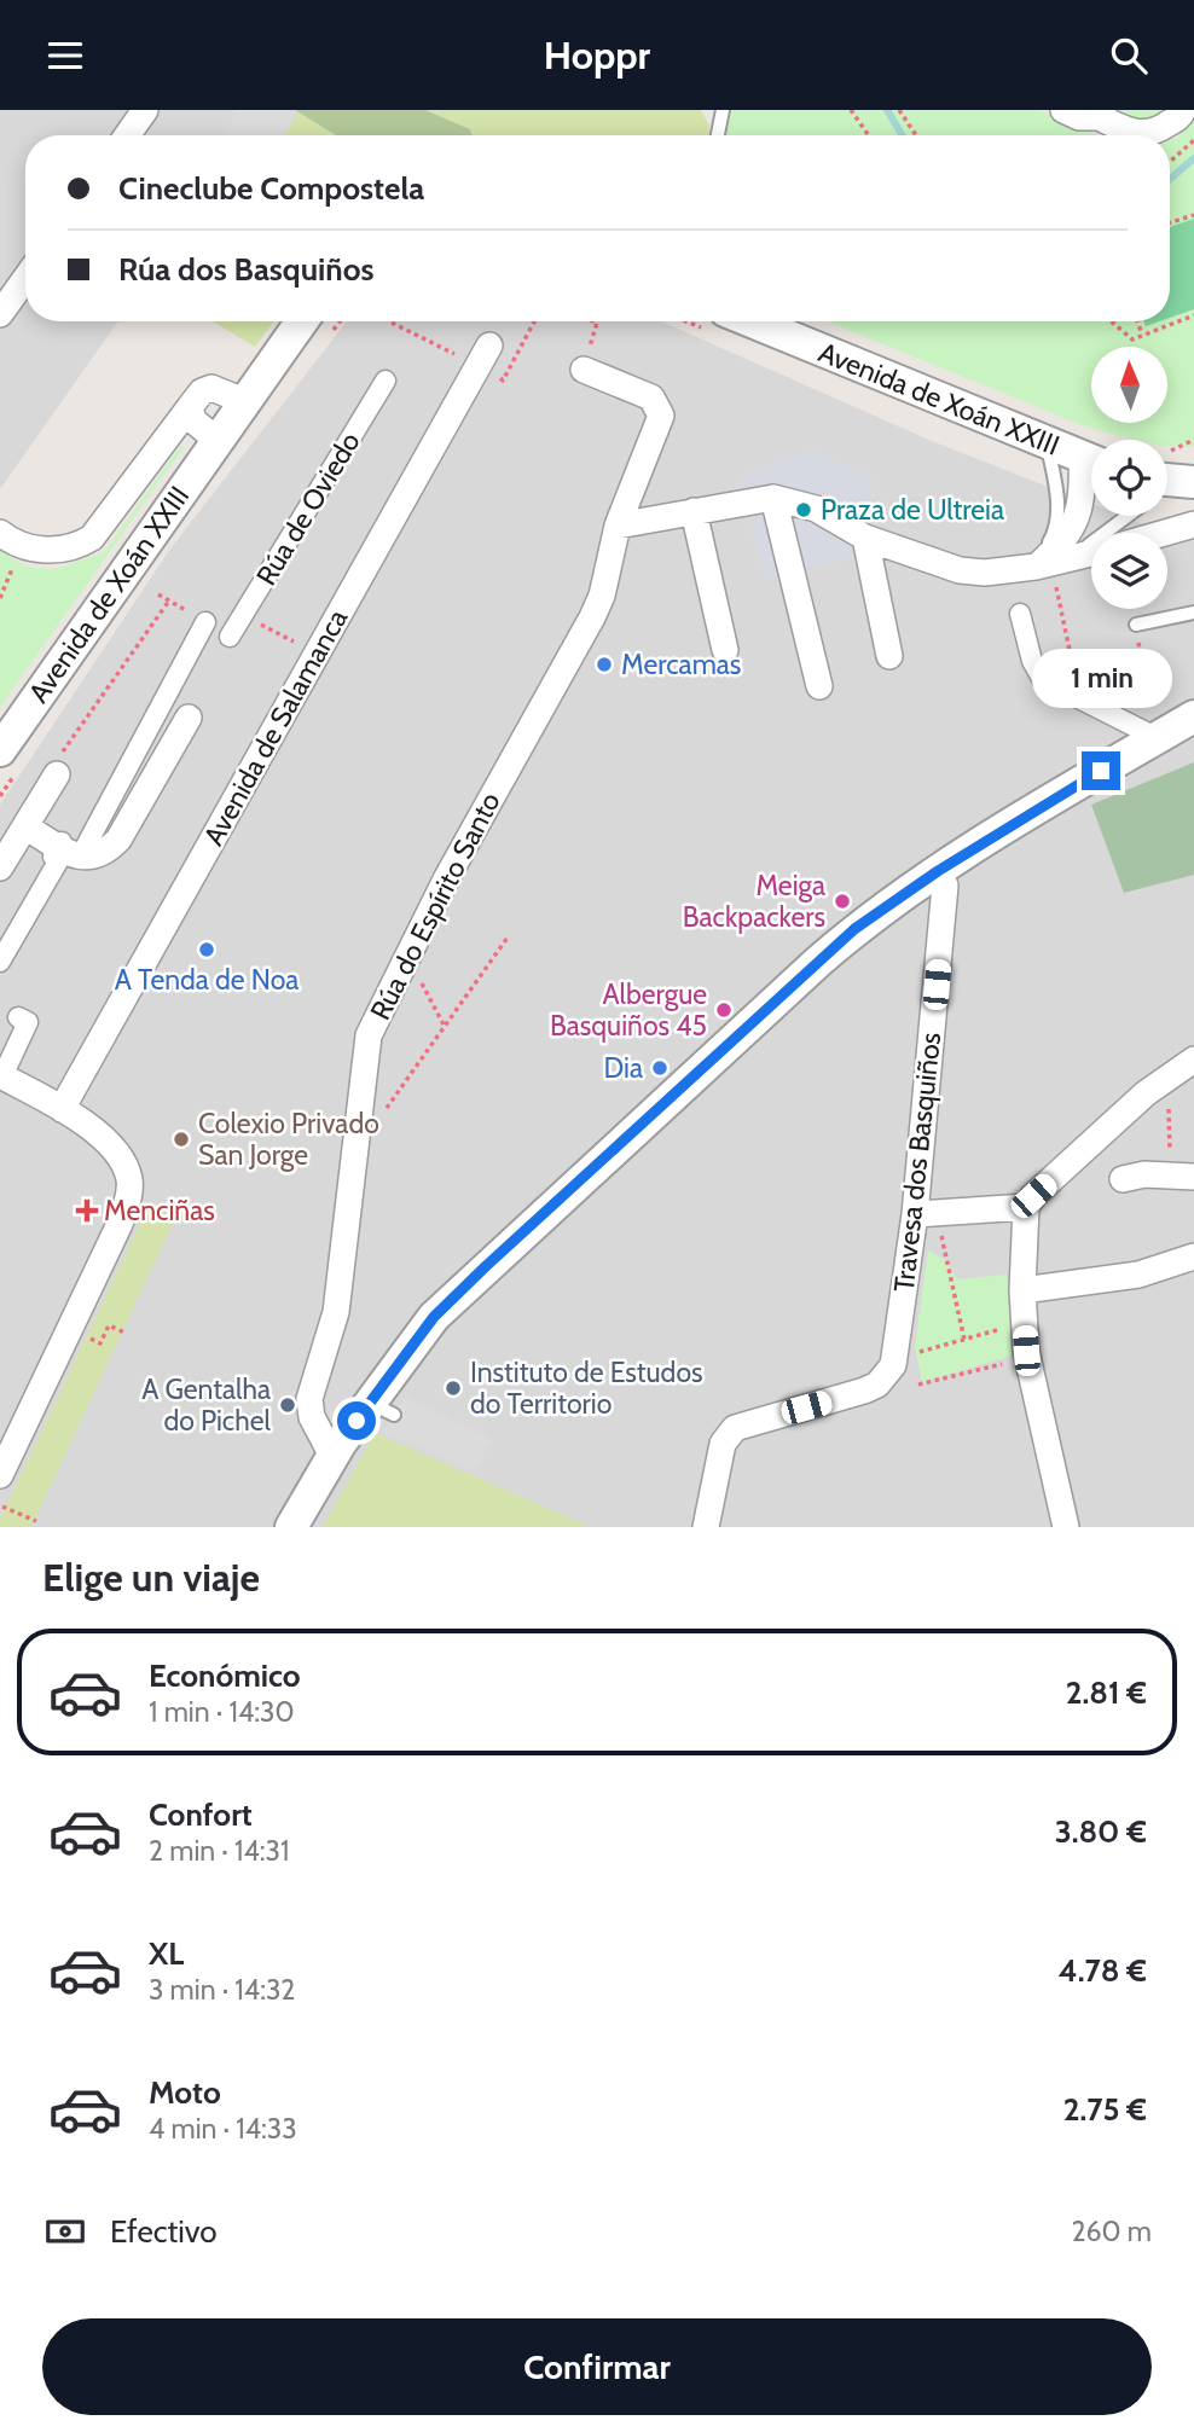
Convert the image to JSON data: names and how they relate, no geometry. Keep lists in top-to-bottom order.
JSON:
{
  "streets": {
    "street": [
      "Avenida de Xoán XXIII",
      "Rúa de Oviedo",
      "Avenida de Salamanca",
      "Rúa do Espírito Santo",
      "Travesa dos Basquiños"
    ]
  },
  "places": {
    "other": [
      "Praza de Ultreia",
      "Mercamas",
      "Meiga Backpackers",
      "A Tenda de Noa",
      "Albergue Basquiños 45",
      "Dia",
      "Colexio Privado San Jorge",
      "Instituto de Estudos do Territorio",
      "A Gentalha do Pichel"
    ],
    "health": ["Menciñas"]
  },
  "north": "top",
  "page": {
    "header": "Hoppr",
    "banner": ["Cineclube Compostela", "Rúa dos Basquiños"],
    "bubble": "1 min",
    "heading": "Elige un viaje",
    "list": [
      {
        "name": "Económico",
        "note": "1 min · 14:30",
        "value": "2.81 €"
      },
      {
        "name": "Confort",
        "note": "2 min · 14:31",
        "value": "3.80 €"
      },
      {
        "name": "XL",
        "note": "3 min · 14:32",
        "value": "4.78 €"
      },
      {
        "name": "Moto",
        "note": "4 min · 14:33",
        "value": "2.75 €"
      }
    ],
    "pay": ["Efectivo", "260 m"],
    "buttons": "Confirmar"
  }
}
